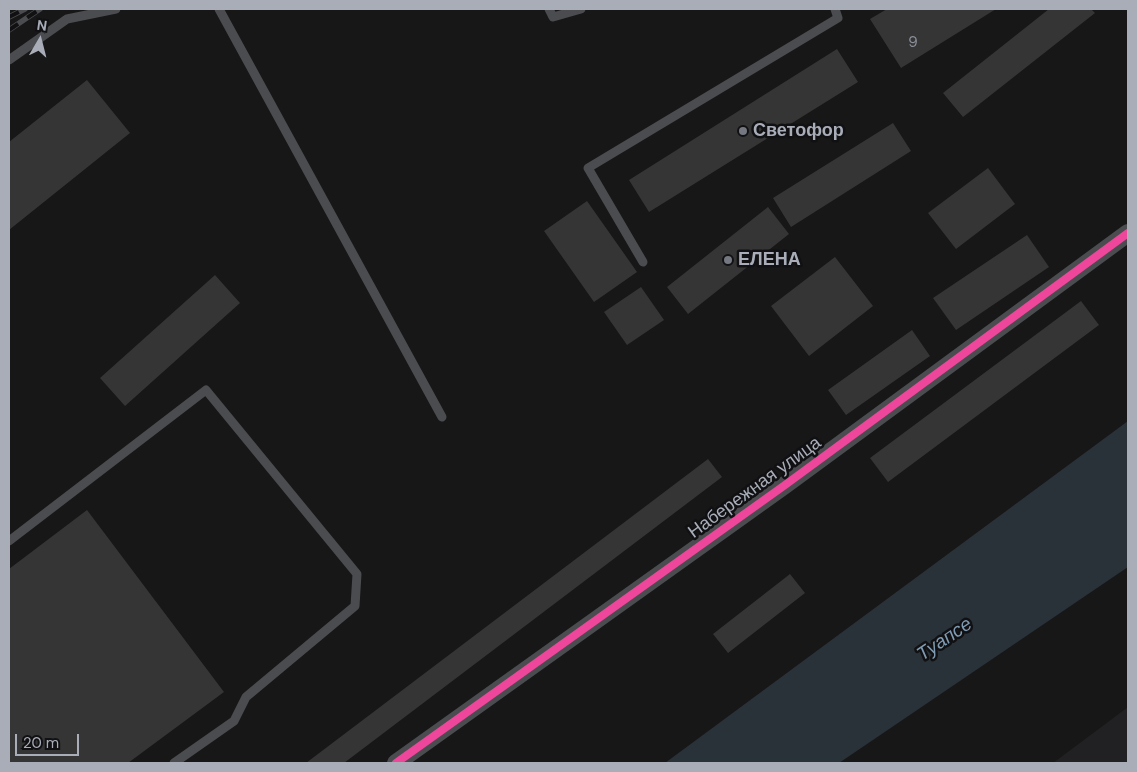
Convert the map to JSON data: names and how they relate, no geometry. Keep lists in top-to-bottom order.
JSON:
{
  "streets": {
    "street": ["Набережная улица"]
  },
  "water": ["Туапсе"],
  "places": ["Светофор", "ЕЛЕНА"],
  "house_numbers": ["9"],
  "scale_bar": "20 m",
  "north": "top"
}
